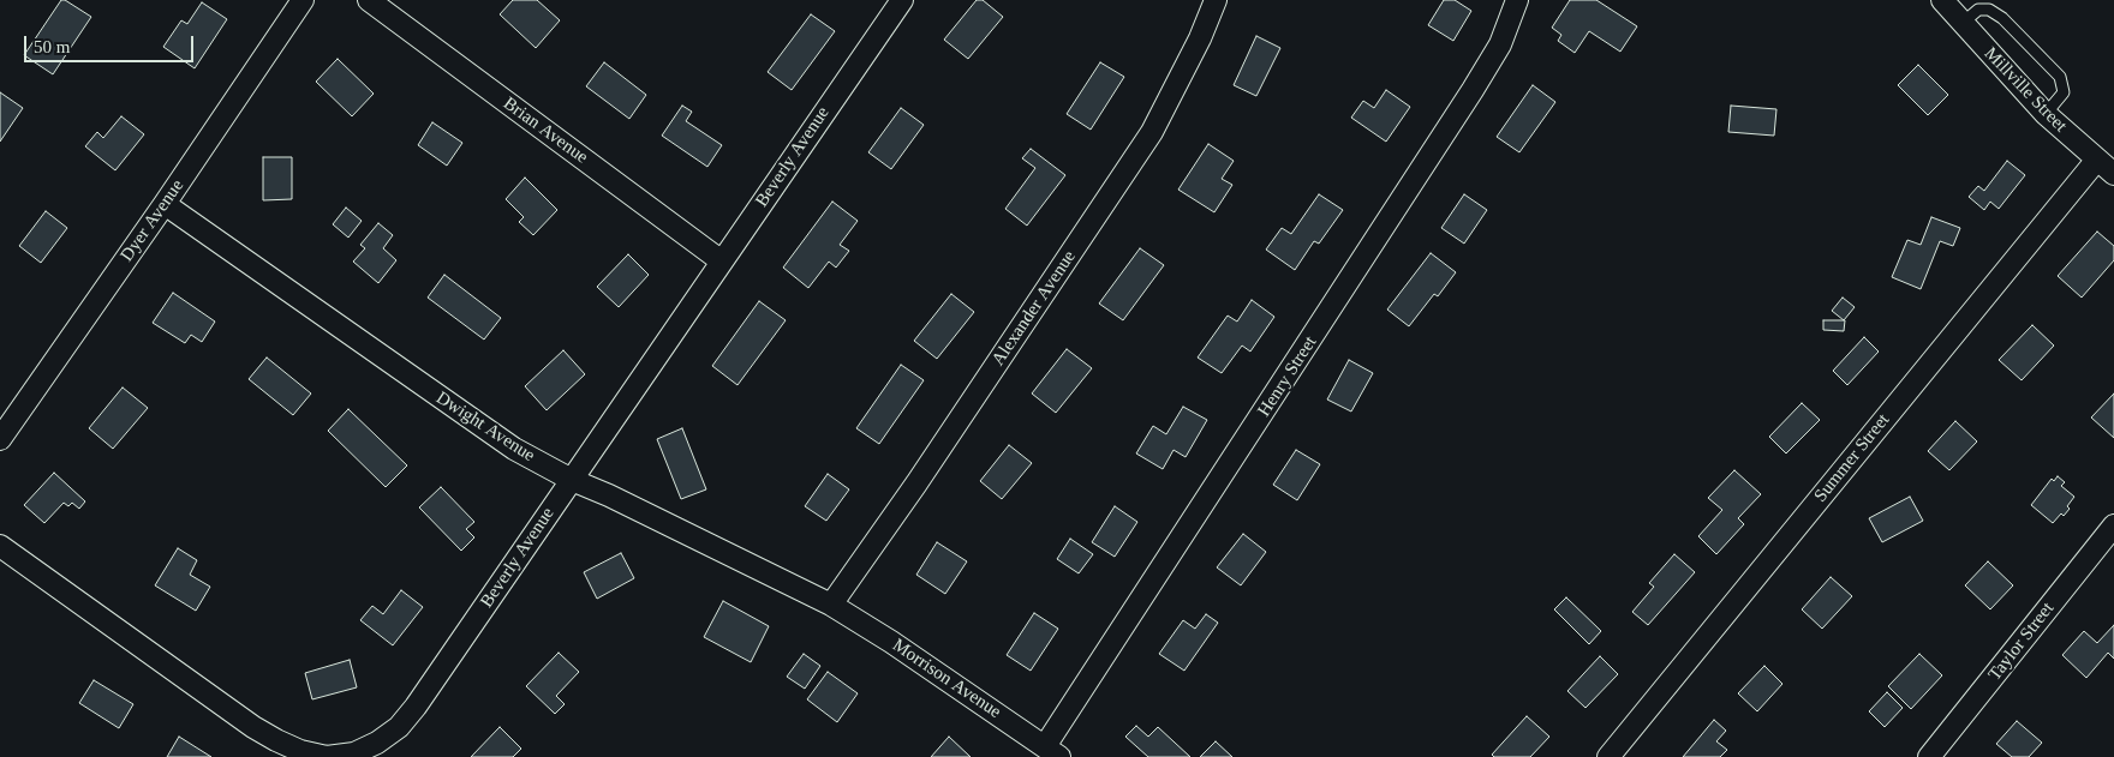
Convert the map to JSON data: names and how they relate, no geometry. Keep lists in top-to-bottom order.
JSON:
{
  "streets": {
    "street": [
      "Millville Street",
      "Brian Avenue",
      "Beverly Avenue",
      "Dyer Avenue",
      "Alexander Avenue",
      "Henry Street",
      "Dwight Avenue",
      "Summer Street",
      "Taylor Street",
      "Morrison Avenue"
    ]
  },
  "crossings": [
    ["Millville Street", "Summer Street"],
    ["Brian Avenue", "Beverly Avenue"],
    ["Beverly Avenue", "Dwight Avenue"],
    ["Dyer Avenue", "Dwight Avenue"],
    ["Alexander Avenue", "Dwight Avenue"],
    ["Alexander Avenue", "Morrison Avenue"],
    ["Henry Street", "Morrison Avenue"],
    ["Dwight Avenue", "Morrison Avenue"]
  ],
  "scale_bar": "50 m"
}
